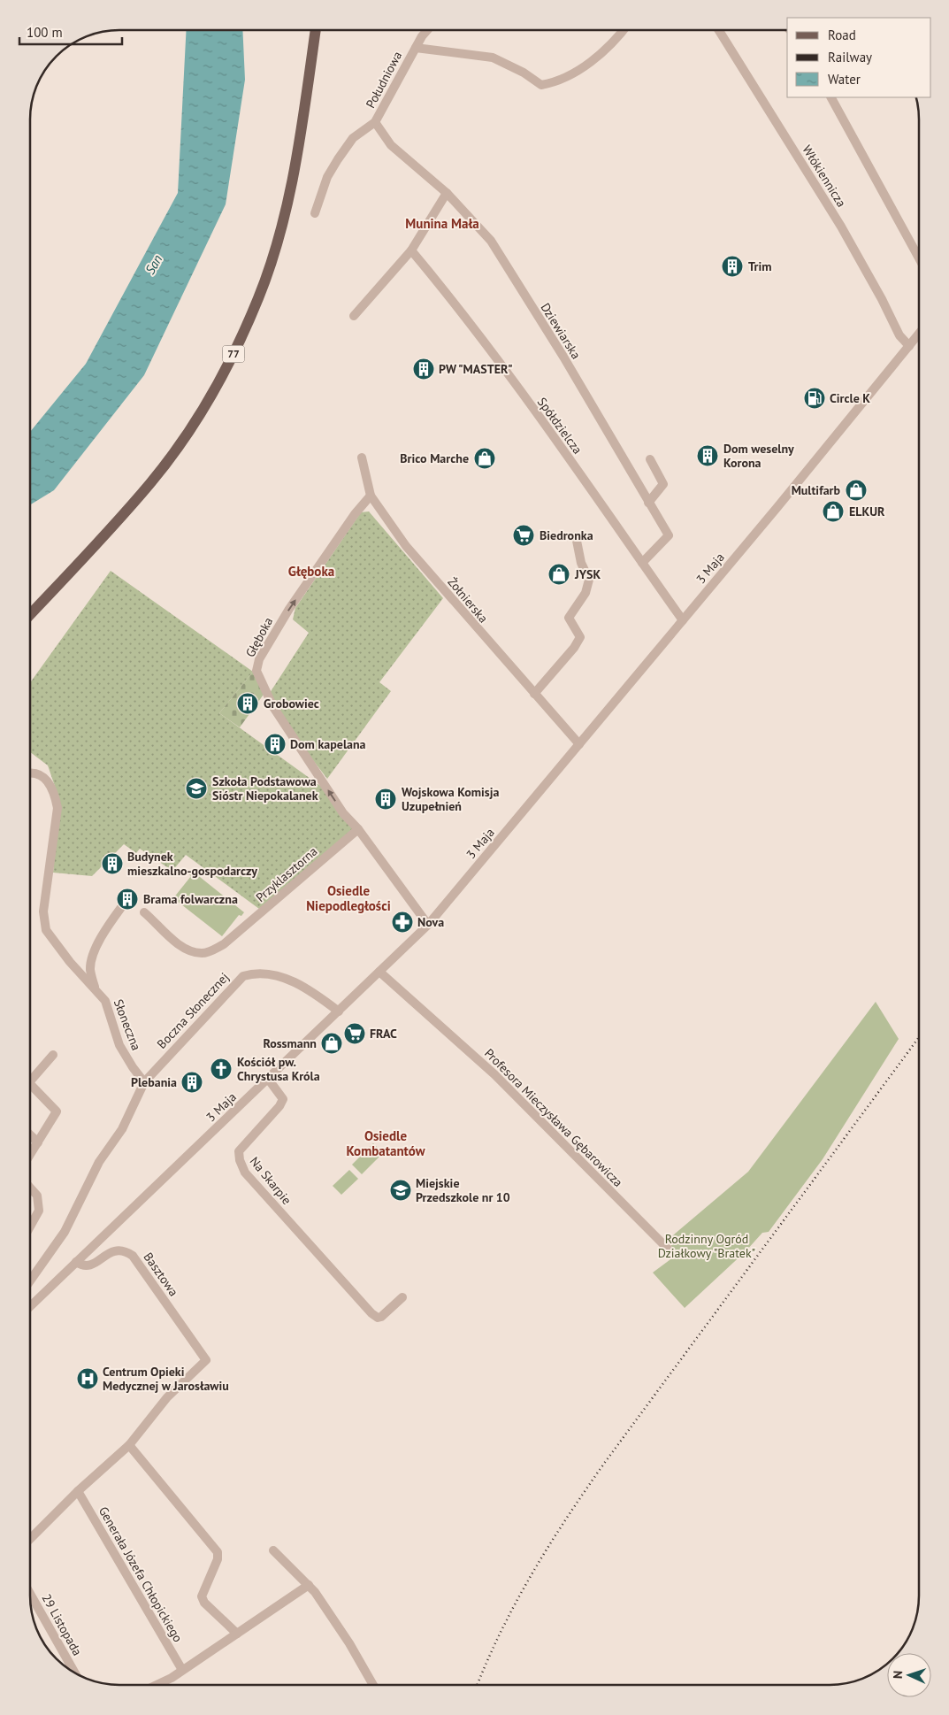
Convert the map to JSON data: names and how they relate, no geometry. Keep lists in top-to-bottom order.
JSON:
{
  "streets": {
    "main road": ["77"],
    "street": [
      "Południowa",
      "Włókiennicza",
      "Dziewiarska",
      "Spółdzielcza",
      "3 Maja",
      "Żołnierska",
      "Głęboka",
      "Przyklasztorna",
      "Boczna Słonecznej",
      "Słoneczna",
      "Profesora Mieczysława Gębarowicza",
      "Na Skarpie",
      "Basztowa",
      "Generała Józefa Chłopickiego",
      "29 Listopada"
    ]
  },
  "crossings": [
    ["Południowa", "Dziewiarska"],
    ["Włókiennicza", "3 Maja"],
    ["Dziewiarska", "Spółdzielcza"],
    ["Spółdzielcza", "3 Maja"],
    ["3 Maja", "Żołnierska"],
    ["3 Maja", "Głęboka"],
    ["3 Maja", "Boczna Słonecznej"],
    ["3 Maja", "Profesora Mieczysława Gębarowicza"],
    ["3 Maja", "Na Skarpie"],
    ["3 Maja", "Basztowa"],
    ["Żołnierska", "Głęboka"],
    ["Głęboka", "Przyklasztorna"],
    ["Boczna Słonecznej", "Słoneczna"]
  ],
  "one_way": ["Głęboka"],
  "districts": [
    "Munina Mała",
    "Głęboka",
    "Osiedle Niepodległości",
    "Osiedle Kombatantów"
  ],
  "water": ["San"],
  "parks": ["Rodzinny Ogród Działkowy \"Bratek\""],
  "places": {
    "building": [
      "Trim",
      "PW \"MASTER\"",
      "Dom weselny Korona",
      "Grobowiec",
      "Dom kapelana",
      "Wojskowa Komisja Uzupełnień",
      "Budynek mieszkalno-gospodarczy",
      "Brama folwarczna",
      "Plebania"
    ],
    "fuel station": ["Circle K"],
    "shop": [
      "Brico Marche",
      "Multifarb",
      "ELKUR",
      "JYSK",
      "Rossmann"
    ],
    "supermarket": ["Biedronka", "FRAC"],
    "school or university": ["Szkoła Podstawowa Sióstr Niepokalanek", "Miejskie Przedszkole nr 10"],
    "pharmacy": ["Nova"],
    "church": ["Kościół pw. Chrystusa Króla"],
    "hospital": ["Centrum Opieki Medycznej w Jarosławiu"]
  },
  "legend": ["Road", "Railway", "Water"],
  "scale_bar": "100 m",
  "north": "left"
}
